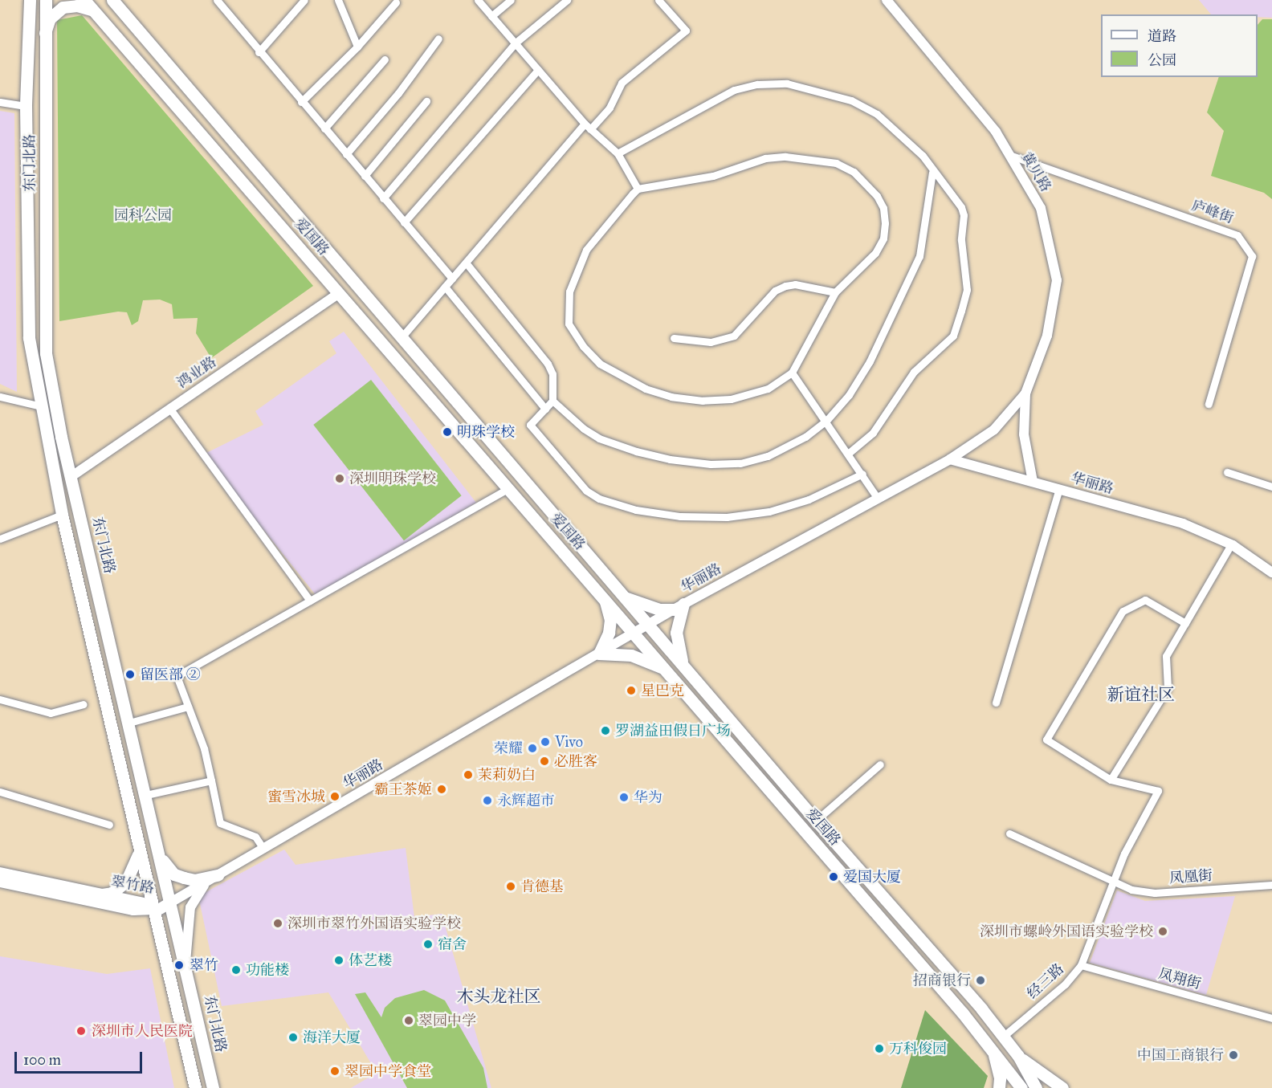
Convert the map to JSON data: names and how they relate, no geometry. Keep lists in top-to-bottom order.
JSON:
{
  "streets": {
    "main road": ["东门北路", "爱国路", "翠竹路"],
    "street": [
      "黄贝路",
      "庐峰街",
      "鸿业路",
      "华丽路",
      "凤凰街",
      "凤翔街",
      "经三路"
    ]
  },
  "crossings": [
    ["东门北路", "鸿业路"],
    ["东门北路", "华丽路"],
    ["东门北路", "翠竹路"],
    ["黄贝路", "庐峰街"],
    ["黄贝路", "华丽路"],
    ["爱国路", "鸿业路"],
    ["爱国路", "华丽路"],
    ["爱国路", "经三路"],
    ["华丽路", "翠竹路"],
    ["凤凰街", "经三路"],
    ["凤翔街", "经三路"]
  ],
  "districts": ["新谊社区", "木头龙社区"],
  "parks": ["园科公园"],
  "places": [
    "明珠学校",
    "深圳明珠学校",
    "留医部 ②",
    "星巴克",
    "罗湖益田假日广场",
    "Vivo",
    "荣耀",
    "必胜客",
    "茉莉奶白",
    "霸王茶姬",
    "蜜雪冰城",
    "华为",
    "永辉超市",
    "爱国大厦",
    "肯德基",
    "深圳市翠竹外国语实验学校",
    "深圳市螺岭外国语实验学校",
    "宿舍",
    "体艺楼",
    "翠竹",
    "功能楼",
    "招商银行",
    "翠园中学",
    "深圳市人民医院",
    "海洋大厦",
    "万科俊园",
    "中国工商银行",
    "翠园中学食堂"
  ],
  "legend": ["道路", "公园"],
  "scale_bar": "100 m"
}
